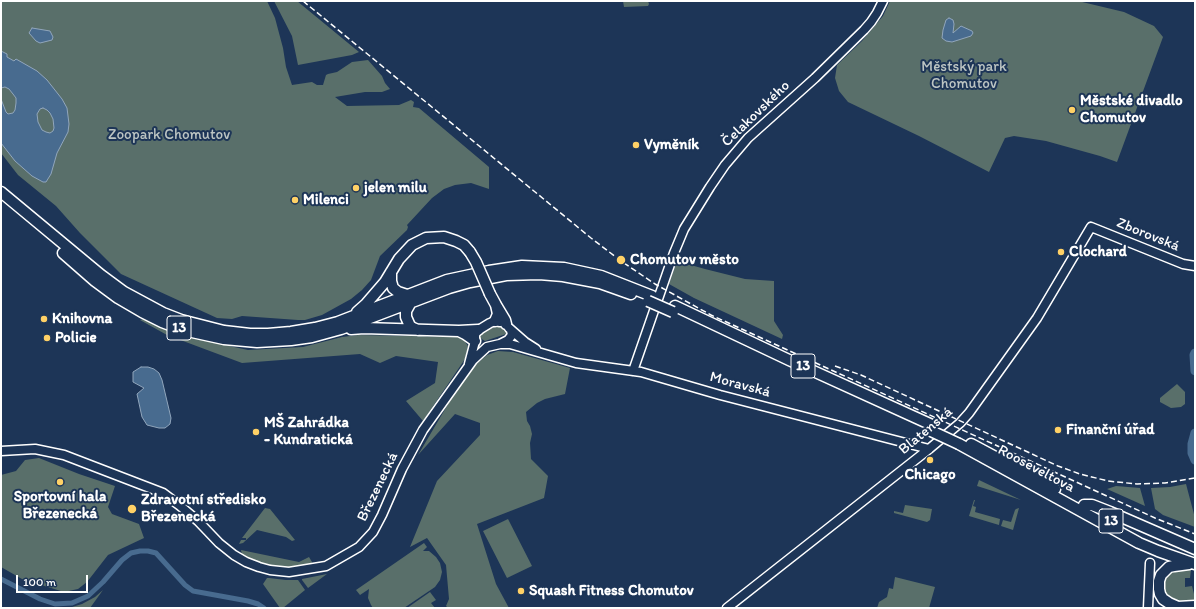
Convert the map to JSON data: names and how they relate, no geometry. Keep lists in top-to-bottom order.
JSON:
{
  "streets": {
    "highway": ["13", "Rooseveltova"],
    "street": [
      "Čelakovského",
      "Zborovská",
      "Moravská",
      "Blatenská",
      "Březenecká"
    ]
  },
  "crossings": [
    ["Čelakovského", "13"],
    ["Čelakovského", "Moravská"],
    ["Zborovská", "Blatenská"],
    ["13", "Rooseveltova"],
    ["Moravská", "Blatenská"]
  ],
  "parks": ["Městský park Chomutov", "Zoopark Chomutov"],
  "places": [
    "Městské divadlo Chomutov",
    "Vyměník",
    "jelen milu",
    "Milenci",
    "Clochard",
    "Chomutov město",
    "Knihovna",
    "Policie",
    "Finanční úřad",
    "MŠ Zahrádka - Kundratická",
    "Chicago",
    "Sportovní hala Březenecká",
    "Zdravotní středisko Březenecká",
    "Squash Fitness Chomutov"
  ],
  "scale_bar": "100 m"
}
